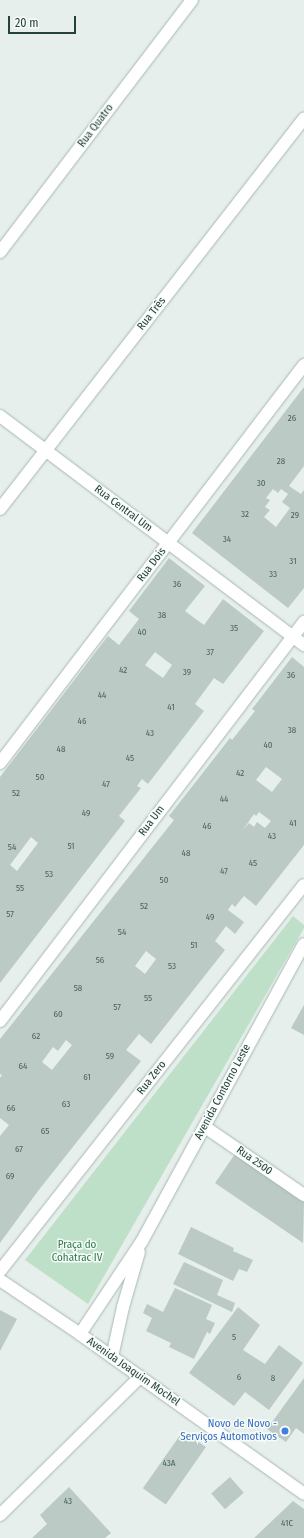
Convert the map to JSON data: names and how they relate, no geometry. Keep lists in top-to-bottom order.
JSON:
{
  "streets": {
    "street": [
      "Rua Quatro",
      "Rua Três",
      "Rua Central Um",
      "Rua Dois",
      "Rua Um",
      "Rua Zero",
      "Avenida Contorno Leste",
      "Rua 2500",
      "Avenida Joaquim Mochel"
    ]
  },
  "crossings": [
    ["Rua Três", "Rua Central Um"],
    ["Rua Central Um", "Rua Dois"],
    ["Rua Central Um", "Rua Um"],
    ["Avenida Contorno Leste", "Rua 2500"],
    ["Avenida Contorno Leste", "Avenida Joaquim Mochel"]
  ],
  "parks": ["Praça do Cohatrac IV"],
  "places": ["Novo de Novo - Serviços Automotivos"],
  "house_numbers": [
    "26",
    "28",
    "30",
    "32",
    "29",
    "34",
    "31",
    "33",
    "36",
    "38",
    "35",
    "40",
    "37",
    "42",
    "39",
    "36",
    "44",
    "41",
    "46",
    "38",
    "43",
    "40",
    "48",
    "45",
    "42",
    "50",
    "47",
    "52",
    "44",
    "49",
    "41",
    "46",
    "43",
    "51",
    "54",
    "48",
    "45",
    "47",
    "53",
    "50",
    "55",
    "52",
    "57",
    "49",
    "54",
    "51",
    "56",
    "53",
    "58",
    "55",
    "57",
    "60",
    "62",
    "59",
    "64",
    "61",
    "63",
    "66",
    "65",
    "67",
    "69",
    "5",
    "6",
    "8",
    "43A",
    "43",
    "41C"
  ],
  "scale_bar": "20 m"
}
